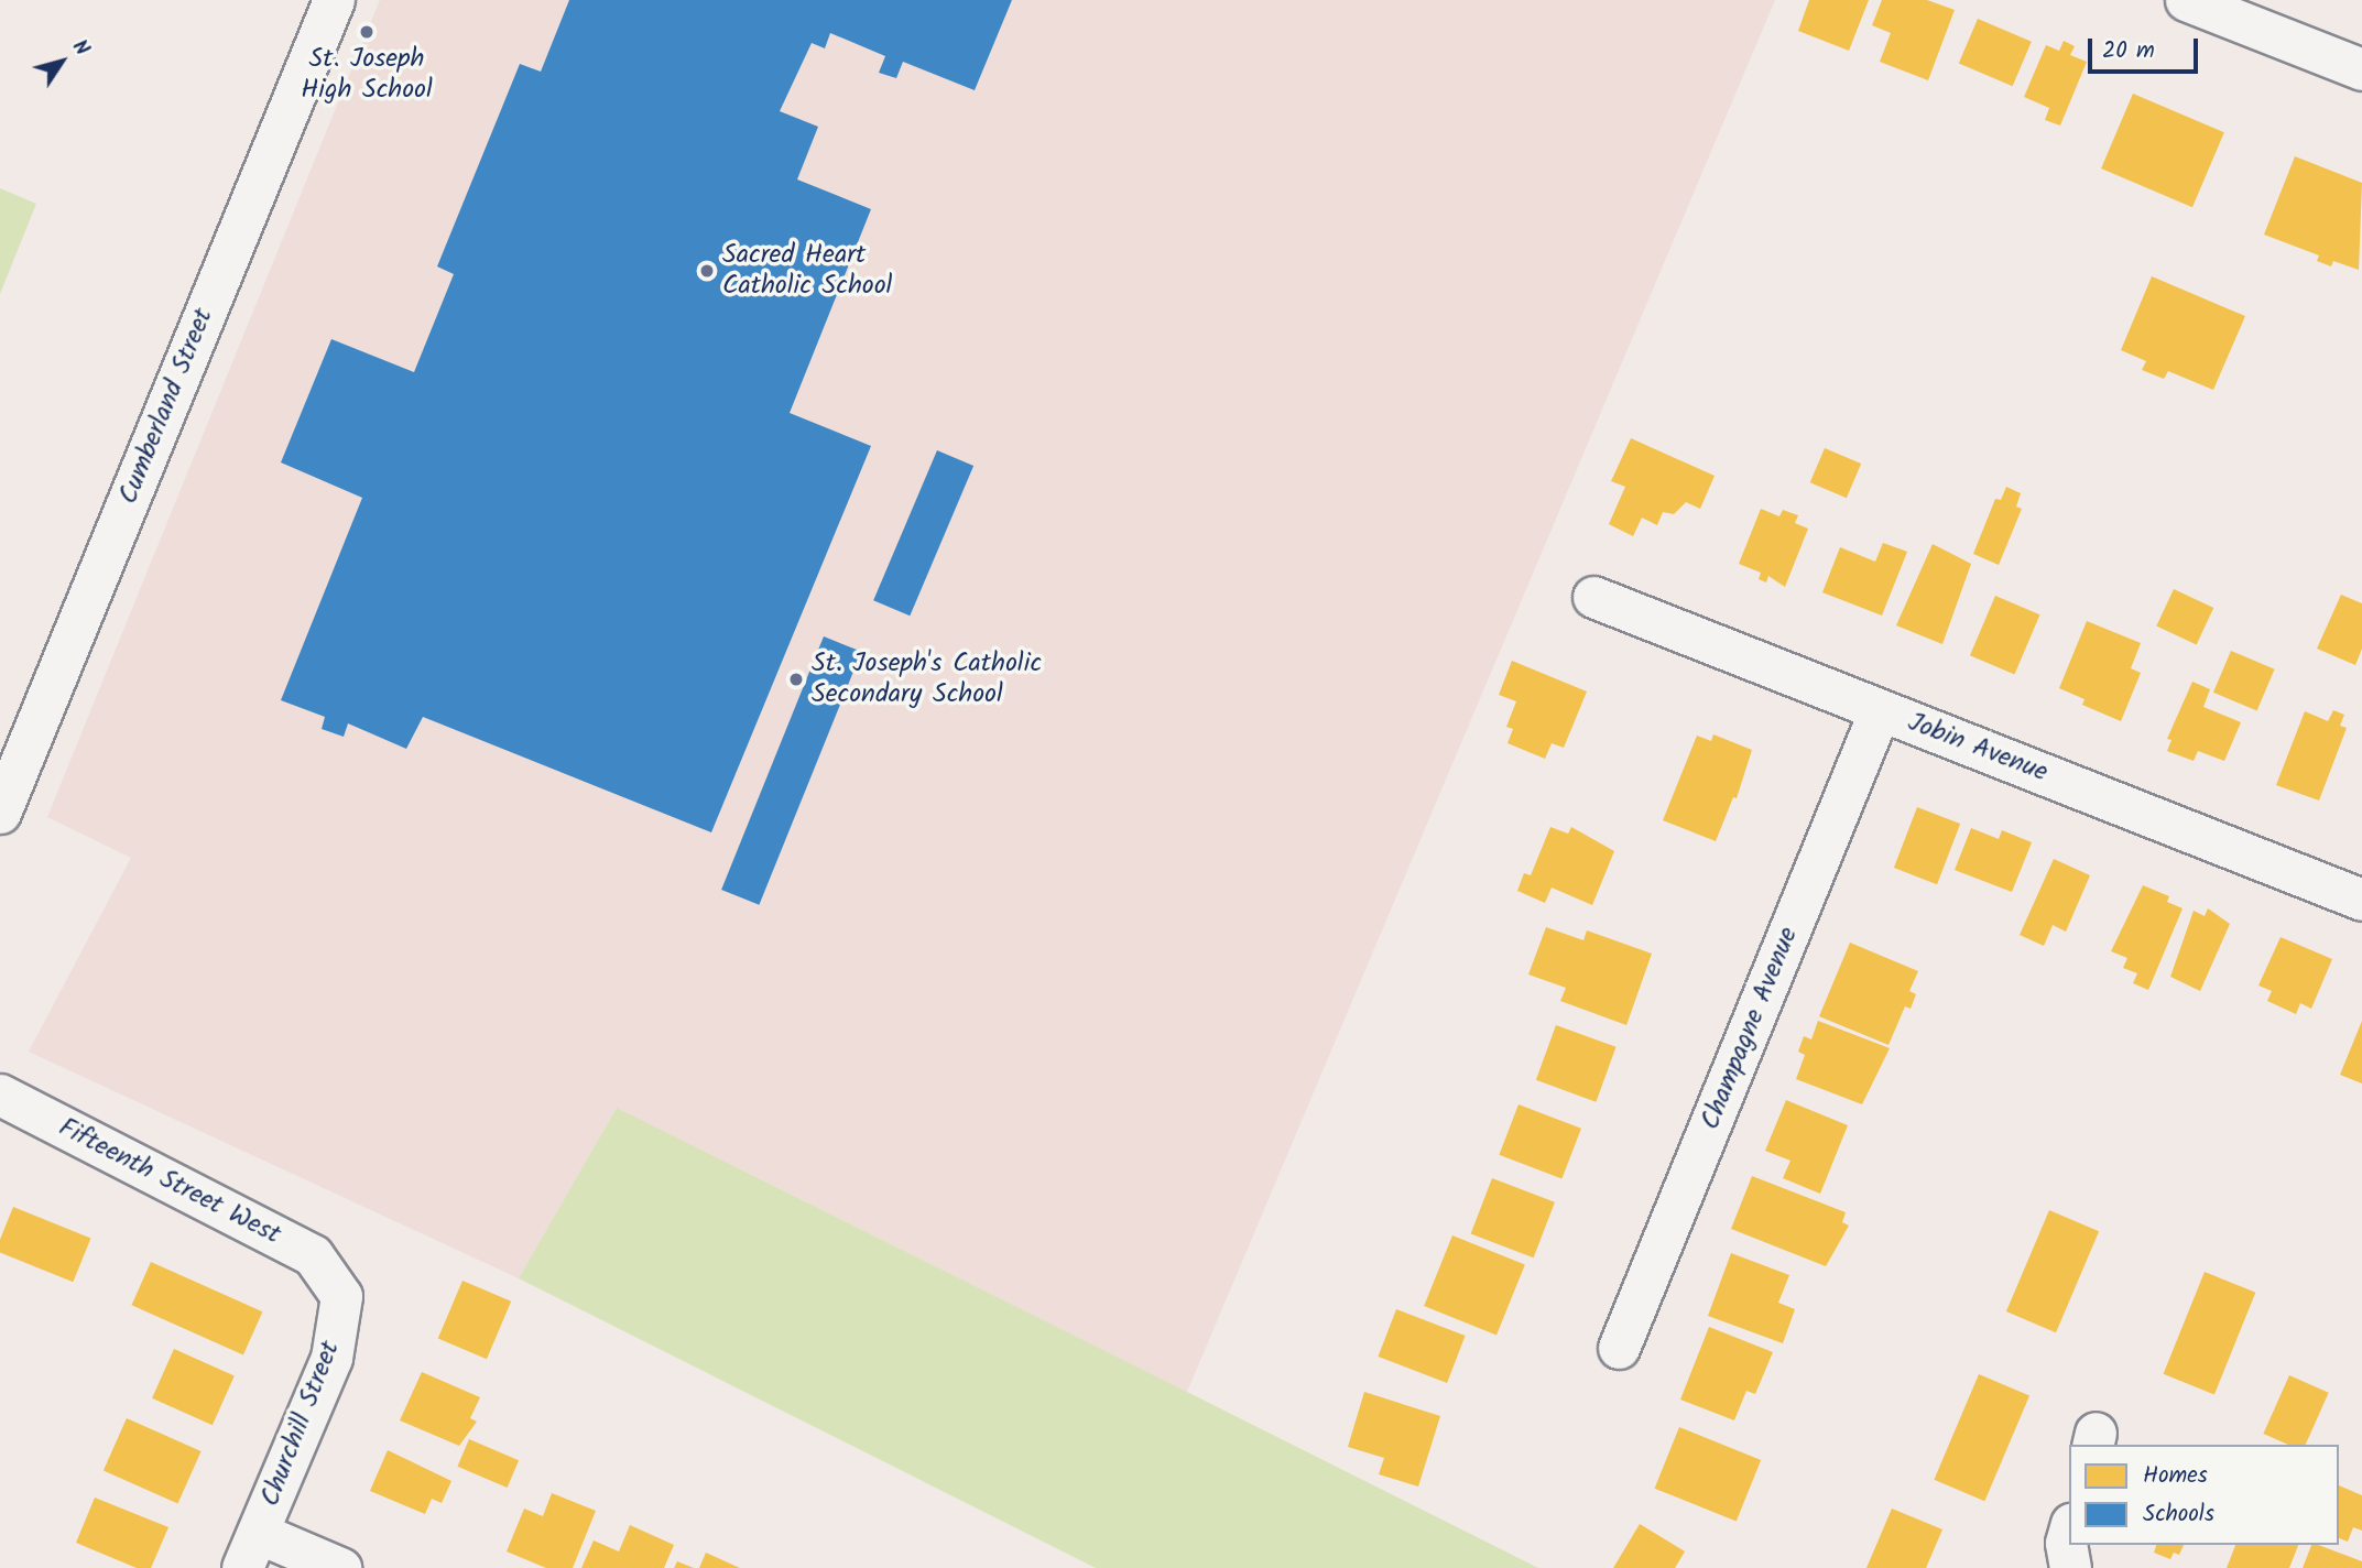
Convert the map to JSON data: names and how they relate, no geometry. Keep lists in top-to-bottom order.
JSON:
{
  "streets": {
    "street": [
      "Cumberland Street",
      "Jobin Avenue",
      "Champagne Avenue",
      "Fifteenth Street West",
      "Churchill Street"
    ]
  },
  "crossings": [
    ["Jobin Avenue", "Champagne Avenue"],
    ["Fifteenth Street West", "Churchill Street"]
  ],
  "places": ["St. Joseph High School", "Sacred Heart Catholic School", "St. Joseph's Catholic Secondary School"],
  "legend": ["Homes", "Schools"],
  "scale_bar": "20 m",
  "north": "top right"
}
